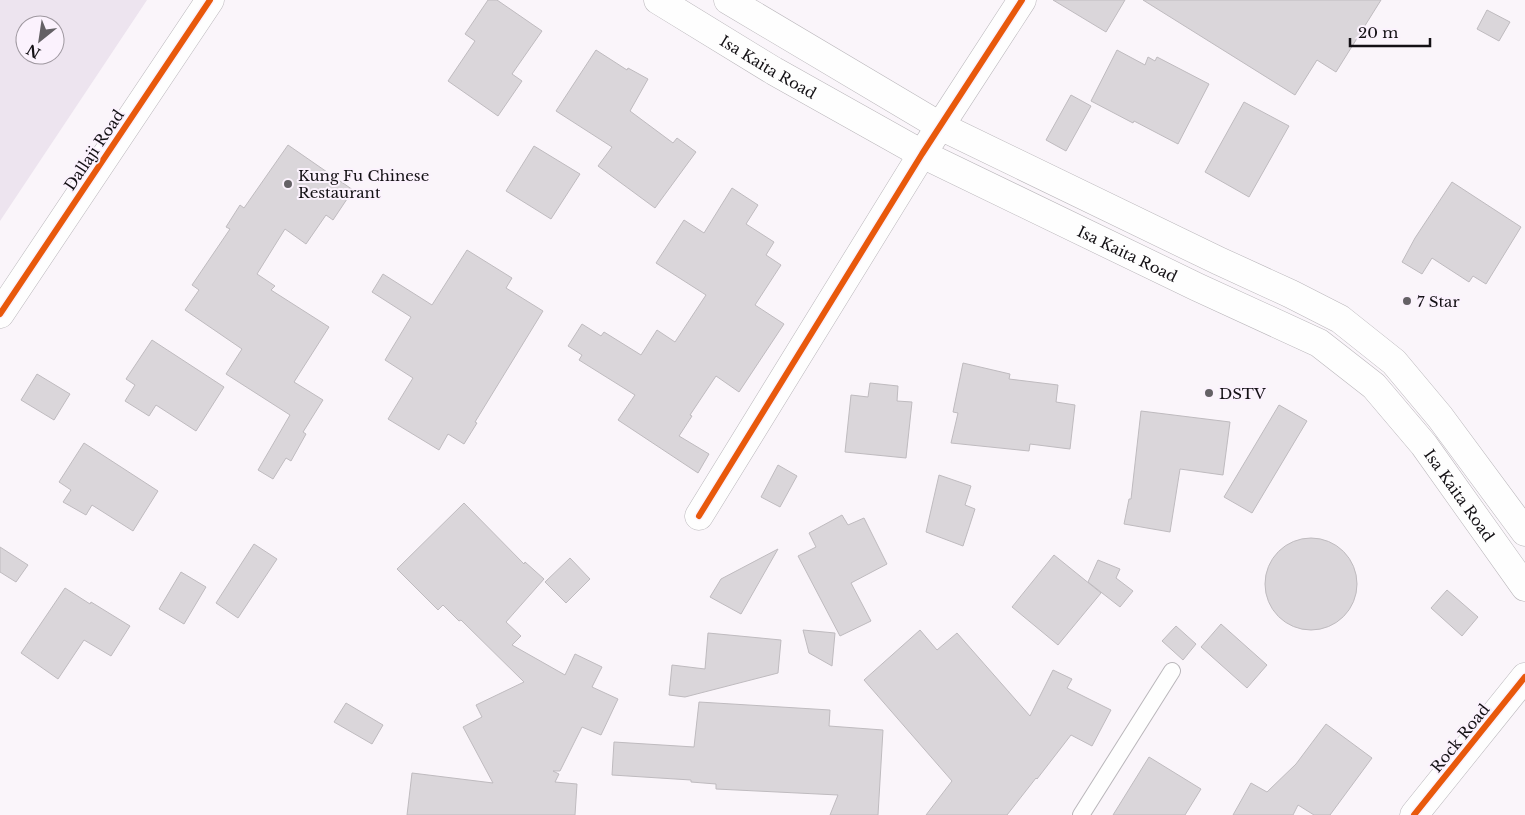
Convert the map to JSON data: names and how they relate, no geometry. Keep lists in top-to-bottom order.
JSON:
{
  "streets": {
    "main road": ["Isa Kaita Road", "Dallaji Road", "Rock Road"]
  },
  "places": ["Kung Fu Chinese Restaurant", "7 Star", "DSTV"],
  "scale_bar": "20 m",
  "north": "bottom left"
}
